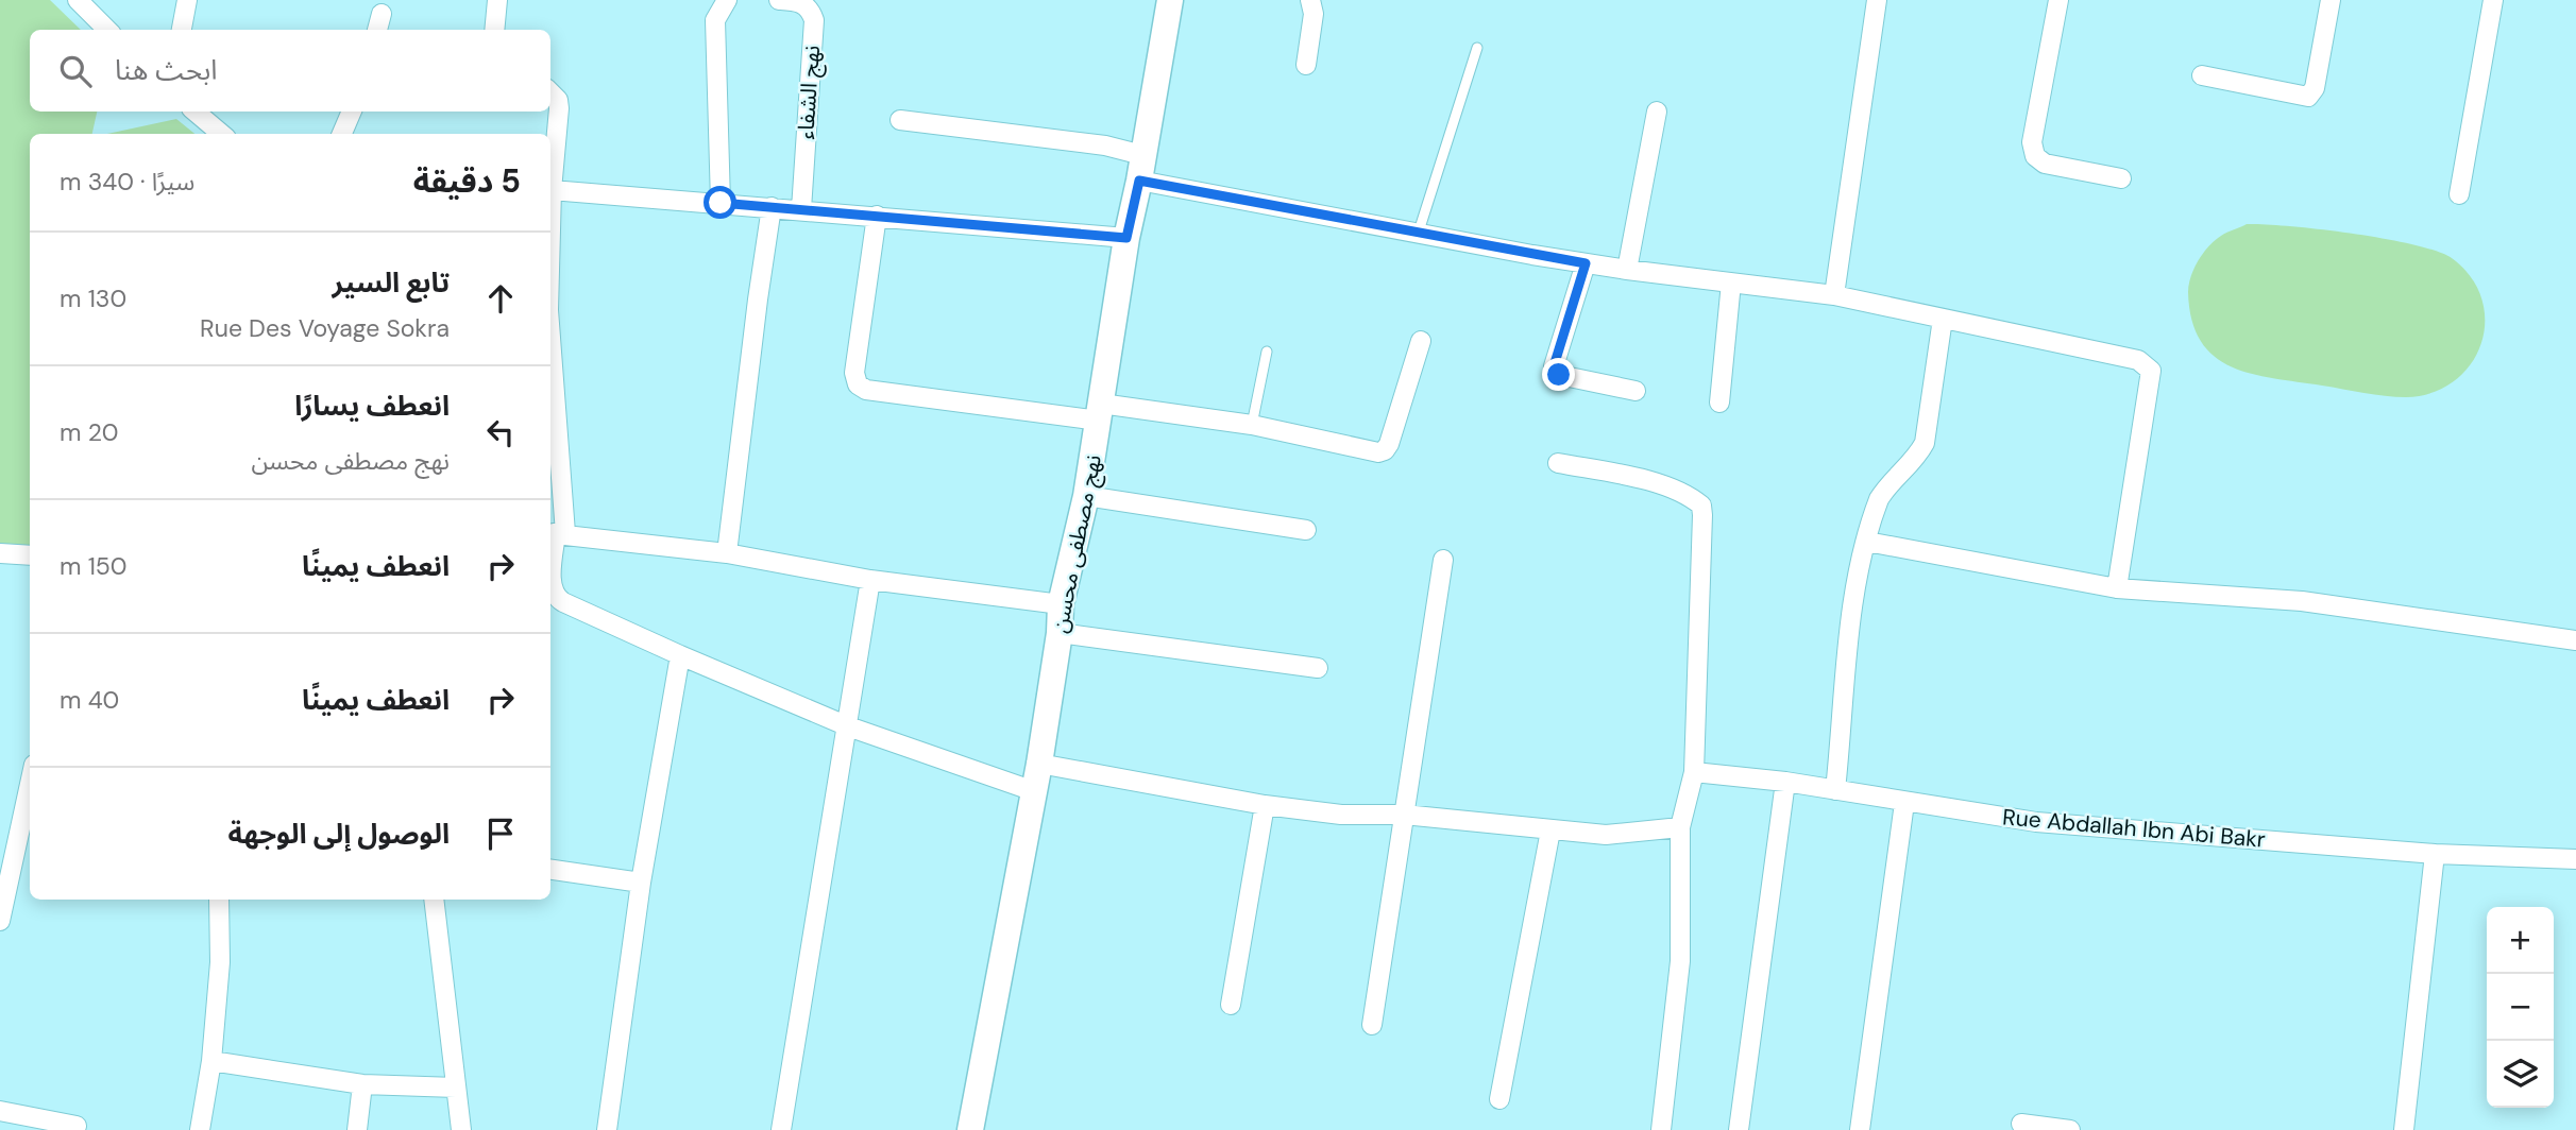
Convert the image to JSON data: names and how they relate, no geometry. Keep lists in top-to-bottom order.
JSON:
{
  "streets": {
    "main road": ["نهج مصطفى محسن"],
    "street": ["نهج الشفاء", "Rue Abdallah Ibn Abi Bakr"]
  },
  "page": {
    "search": "ابحث هنا",
    "heading": ["5 دقيقة", "سيرًا · 340 m"],
    "list": [
      ["تابع السير", "Rue Des Voyage Sokra", "130 m"],
      ["انعطف يسارًا", "نهج مصطفى محسن", "20 m"],
      ["انعطف يمينًا", "150 m"],
      ["انعطف يمينًا", "40 m"],
      "الوصول إلى الوجهة"
    ],
    "map_buttons": ["+", "−"]
  }
}
